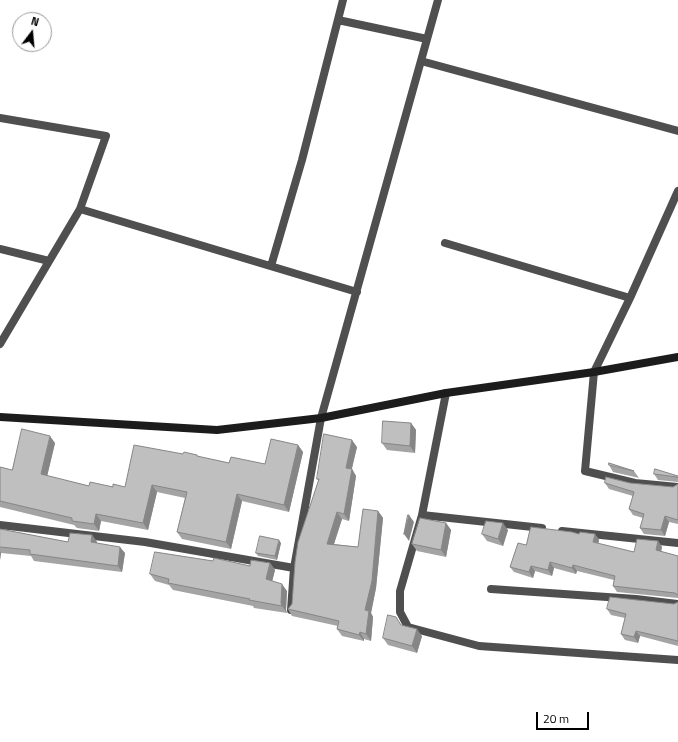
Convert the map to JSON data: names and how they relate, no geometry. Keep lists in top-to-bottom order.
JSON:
{
  "scale_bar": "20 m",
  "north": "top"
}
